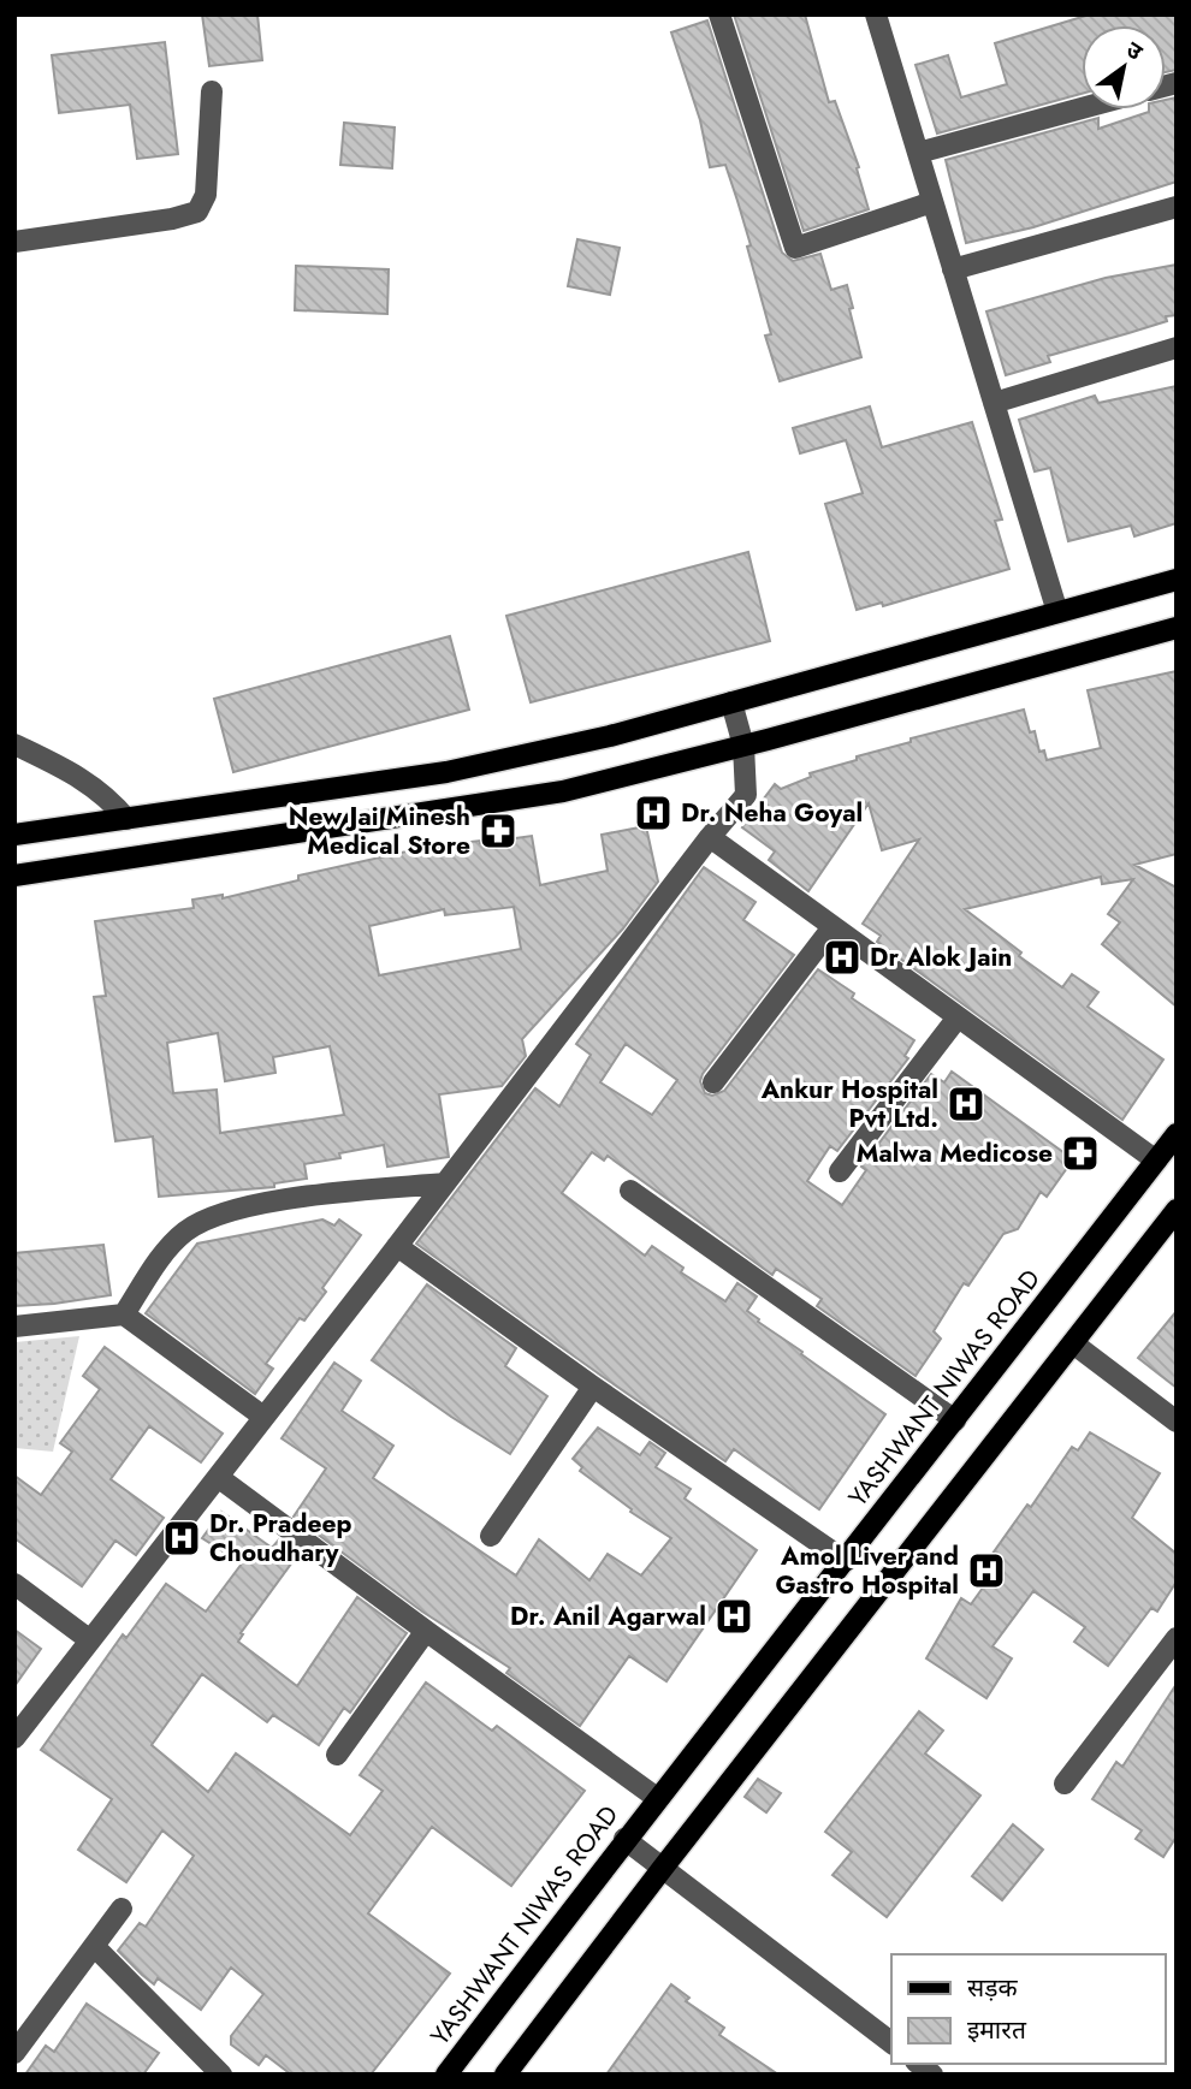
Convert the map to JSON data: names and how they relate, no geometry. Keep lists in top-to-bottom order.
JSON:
{
  "streets": {
    "main road": ["YASHWANT NIWAS ROAD"]
  },
  "places": {
    "hospital": [
      "Dr. Neha Goyal",
      "Dr Alok Jain",
      "Ankur Hospital Pvt Ltd.",
      "Dr. Pradeep Choudhary",
      "Amol Liver and Gastro Hospital",
      "Dr. Anil Agarwal"
    ],
    "pharmacy": ["New Jai Minesh Medical Store", "Malwa Medicose"]
  },
  "legend": ["सड़क", "इमारत"],
  "north": "top right"
}
